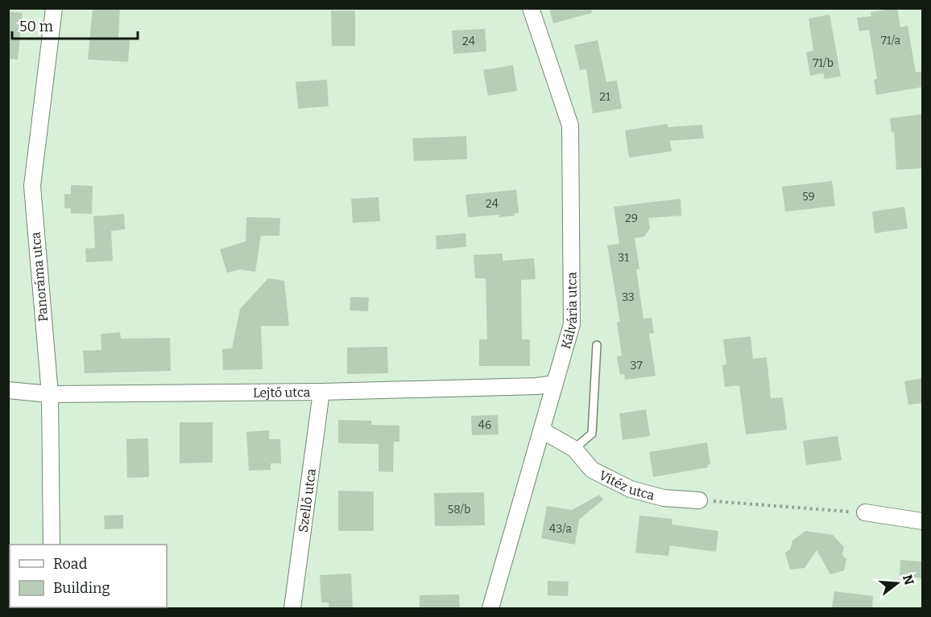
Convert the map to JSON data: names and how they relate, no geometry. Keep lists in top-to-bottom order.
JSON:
{
  "streets": {
    "street": [
      "Panoráma utca",
      "Kálvária utca",
      "Lejtő utca",
      "Vitéz utca",
      "Szellő utca"
    ]
  },
  "crossings": [
    ["Panoráma utca", "Lejtő utca"],
    ["Kálvária utca", "Lejtő utca"],
    ["Kálvária utca", "Vitéz utca"],
    ["Lejtő utca", "Szellő utca"]
  ],
  "house_numbers": [
    "71/a",
    "24",
    "71/b",
    "21",
    "59",
    "24",
    "29",
    "31",
    "33",
    "37",
    "46",
    "58/b",
    "43/a"
  ],
  "legend": ["Road", "Building"],
  "scale_bar": "50 m",
  "north": "right"
}
